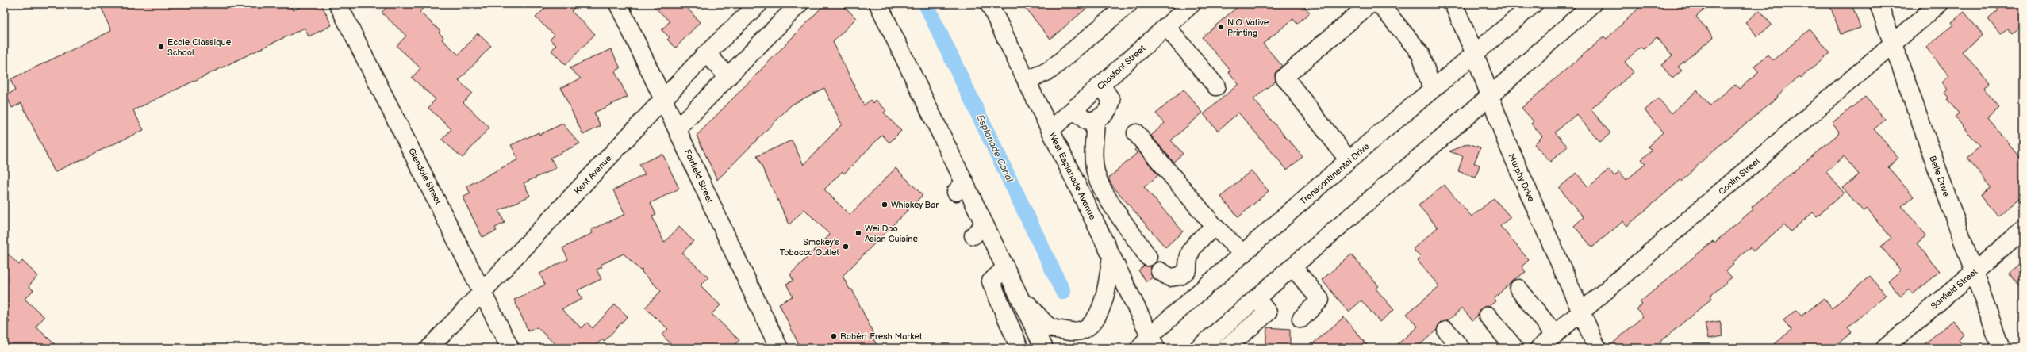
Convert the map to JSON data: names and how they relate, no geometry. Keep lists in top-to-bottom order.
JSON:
{
  "streets": {
    "street": [
      "Chastant Street",
      "Transcontinental Drive",
      "Kent Avenue",
      "Glendale Street",
      "Fairfield Street",
      "West Esplanade Avenue",
      "Conlin Street",
      "Belle Drive",
      "Murphy Drive",
      "Sonfield Street"
    ]
  },
  "crossings": [
    ["Chastant Street", "West Esplanade Avenue"],
    ["Transcontinental Drive", "West Esplanade Avenue"],
    ["Transcontinental Drive", "Murphy Drive"],
    ["Kent Avenue", "Glendale Street"],
    ["Kent Avenue", "Fairfield Street"],
    ["Conlin Street", "Belle Drive"],
    ["Conlin Street", "Murphy Drive"],
    ["Belle Drive", "Sonfield Street"]
  ],
  "water": ["Esplanade Canal"],
  "places": [
    "N.O. Vative Printing",
    "Ecole Classique School",
    "Whiskey Bar",
    "Wei Dao Asian Cuisine",
    "Smokey's Tobacco Outlet",
    "Robért Fresh Market"
  ]
}
